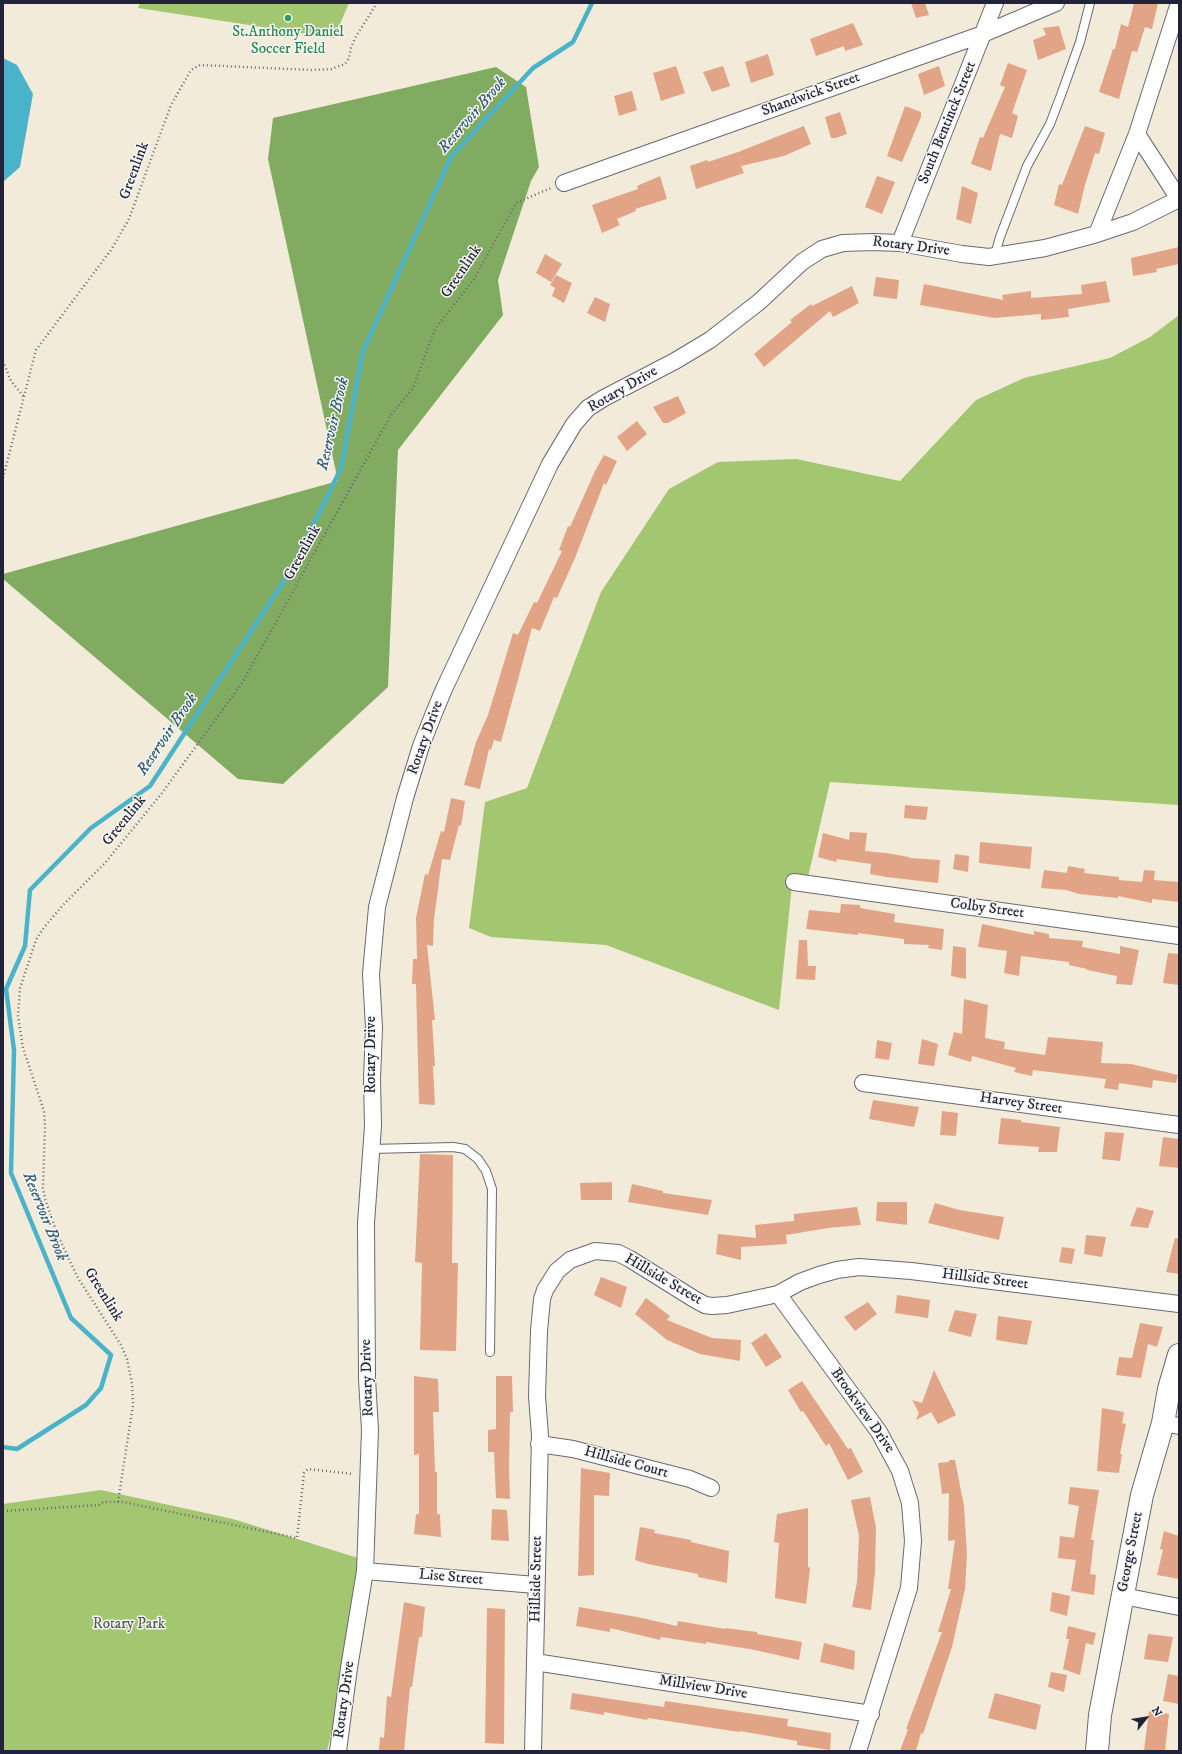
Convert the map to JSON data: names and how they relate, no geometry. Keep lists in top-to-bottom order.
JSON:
{
  "streets": {
    "main road": ["George Street"],
    "street": [
      "Shandwick Street",
      "South Bentinck Street",
      "Rotary Drive",
      "Colby Street",
      "Harvey Street",
      "Hillside Street",
      "Brookview Drive",
      "Hillside Court",
      "Lise Street",
      "Millview Drive"
    ],
    "path": ["Greenlink"]
  },
  "crossings": [
    ["Shandwick Street", "South Bentinck Street"],
    ["Shandwick Street", "Greenlink"],
    ["South Bentinck Street", "Rotary Drive"],
    ["Rotary Drive", "Lise Street"],
    ["Hillside Street", "Brookview Drive"],
    ["Hillside Street", "Hillside Court"],
    ["Hillside Street", "Lise Street"],
    ["Hillside Street", "Millview Drive"],
    ["Brookview Drive", "Millview Drive"]
  ],
  "water": ["Reservoir Brook"],
  "parks": ["Rotary Park"],
  "places": ["St.Anthony Daniel Soccer Field"],
  "north": "top right"
}
